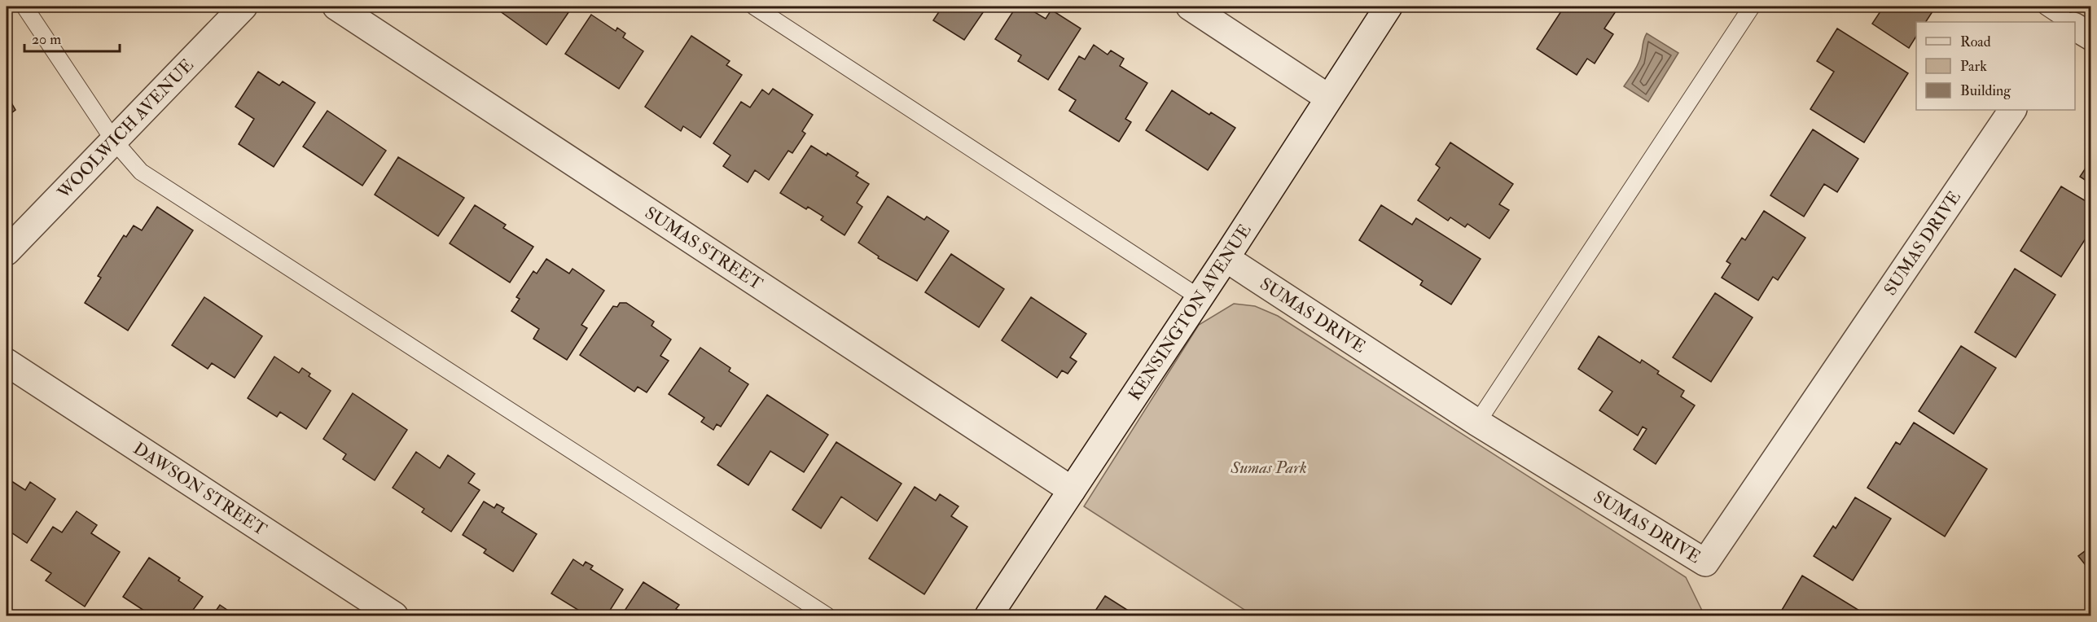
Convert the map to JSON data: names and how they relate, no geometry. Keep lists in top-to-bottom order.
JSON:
{
  "streets": {
    "street": [
      "WOOLWICH AVENUE",
      "SUMAS DRIVE",
      "SUMAS STREET",
      "KENSINGTON AVENUE",
      "DAWSON STREET"
    ]
  },
  "crossings": [
    ["SUMAS DRIVE", "KENSINGTON AVENUE"],
    ["SUMAS STREET", "KENSINGTON AVENUE"]
  ],
  "parks": ["Sumas Park"],
  "legend": ["Road", "Park", "Building"],
  "scale_bar": "20 m"
}
